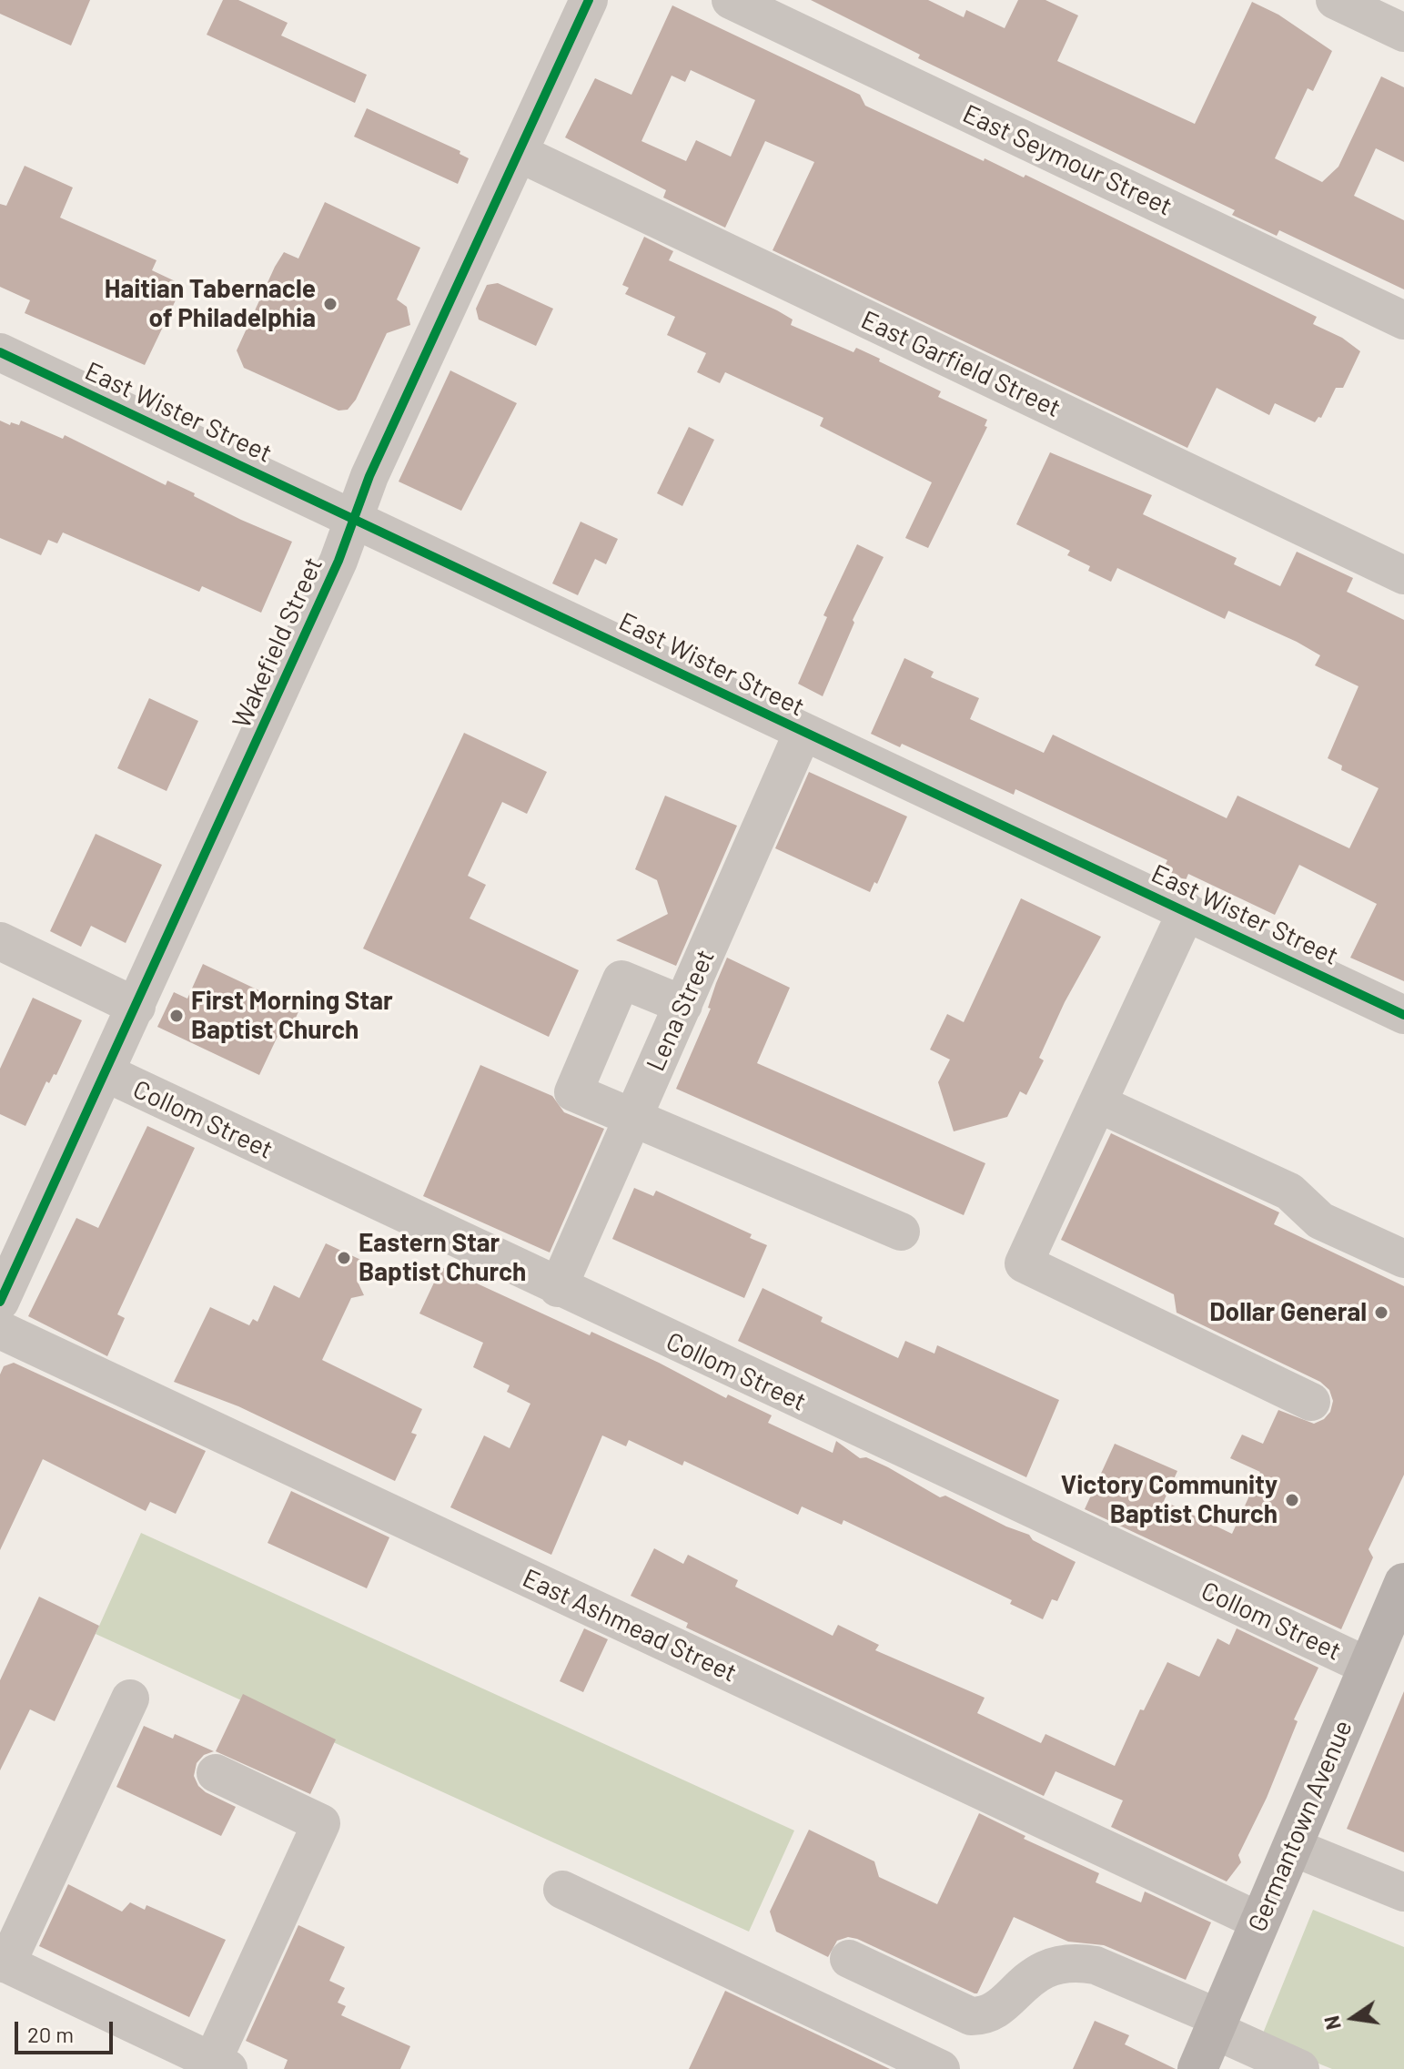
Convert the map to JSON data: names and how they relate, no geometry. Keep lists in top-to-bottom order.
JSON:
{
  "streets": {
    "main road": ["Germantown Avenue"],
    "street": [
      "East Seymour Street",
      "East Garfield Street",
      "East Wister Street",
      "Wakefield Street",
      "Lena Street",
      "Collom Street",
      "East Ashmead Street"
    ]
  },
  "crossings": [
    ["East Garfield Street", "Wakefield Street"],
    ["East Wister Street", "Wakefield Street"],
    ["East Wister Street", "Lena Street"],
    ["Wakefield Street", "Collom Street"],
    ["Lena Street", "Collom Street"],
    ["Collom Street", "Germantown Avenue"],
    ["East Ashmead Street", "Germantown Avenue"]
  ],
  "places": [
    "Haitian Tabernacle of Philadelphia",
    "First Morning Star Baptist Church",
    "Eastern Star Baptist Church",
    "Dollar General",
    "Victory Community Baptist Church"
  ],
  "scale_bar": "20 m",
  "north": "left"
}
